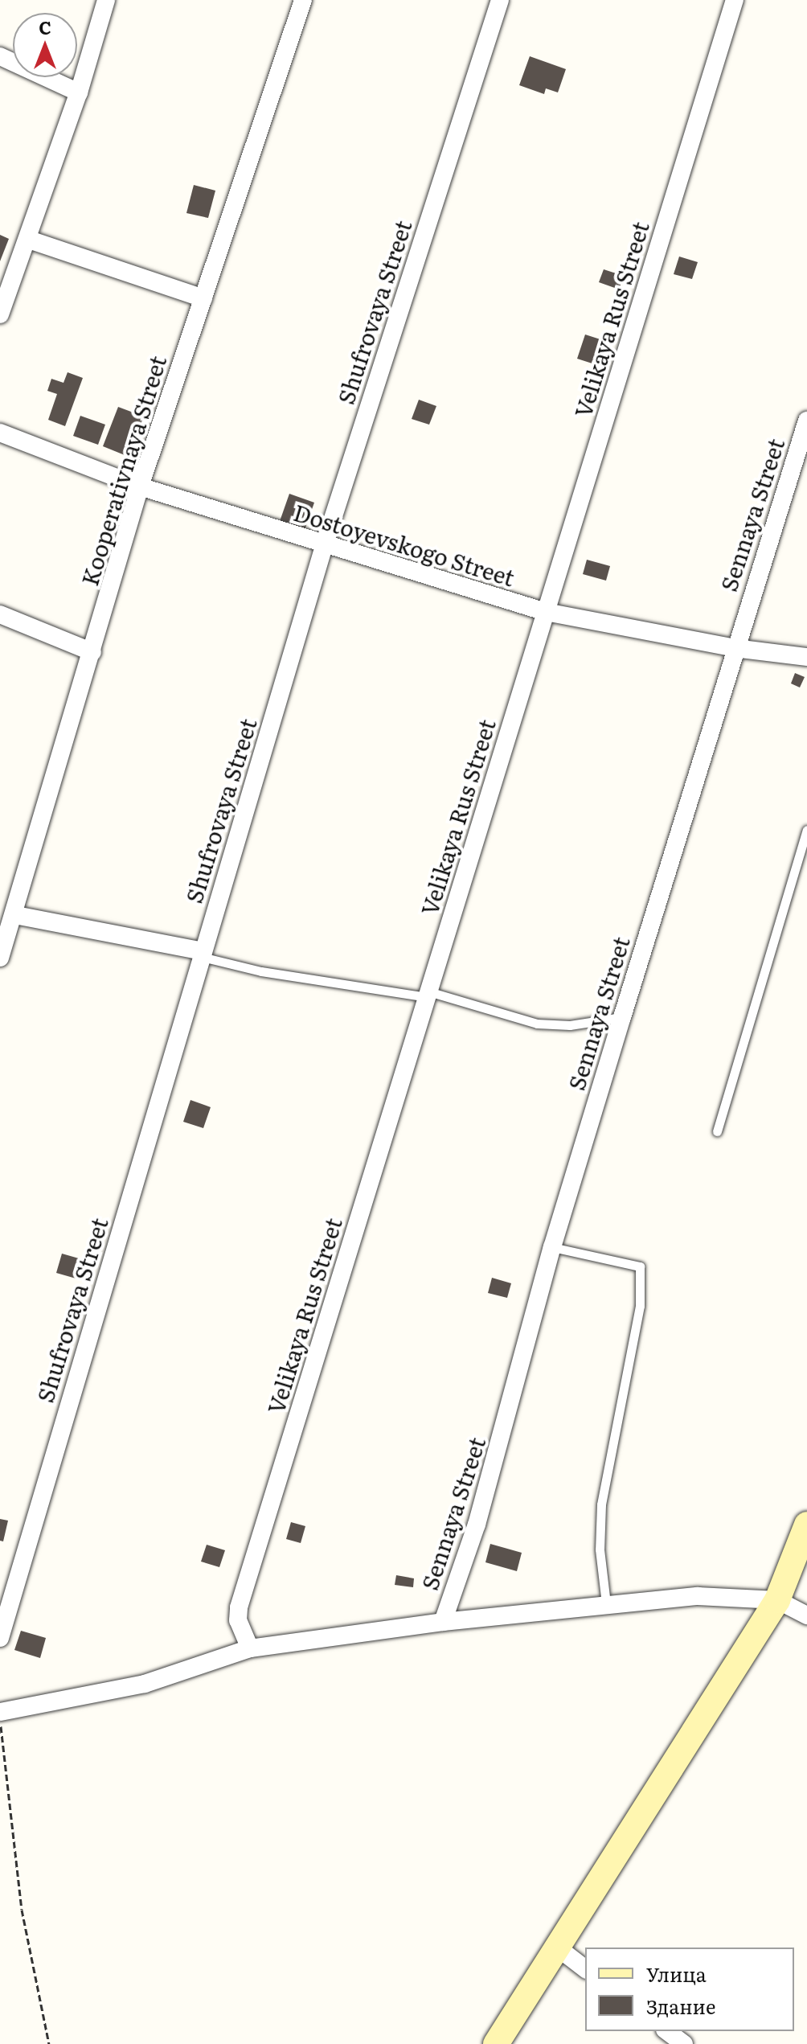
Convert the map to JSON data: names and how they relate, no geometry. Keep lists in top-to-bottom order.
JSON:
{
  "streets": {
    "street": [
      "Shufrovaya Street",
      "Velikaya Rus Street",
      "Kooperativnaya Street",
      "Sennaya Street",
      "Dostoyevskogo Street"
    ]
  },
  "crossings": [
    ["Shufrovaya Street", "Dostoyevskogo Street"],
    ["Velikaya Rus Street", "Dostoyevskogo Street"],
    ["Kooperativnaya Street", "Dostoyevskogo Street"],
    ["Sennaya Street", "Dostoyevskogo Street"]
  ],
  "legend": ["Улица", "Здание"],
  "north": "top"
}
